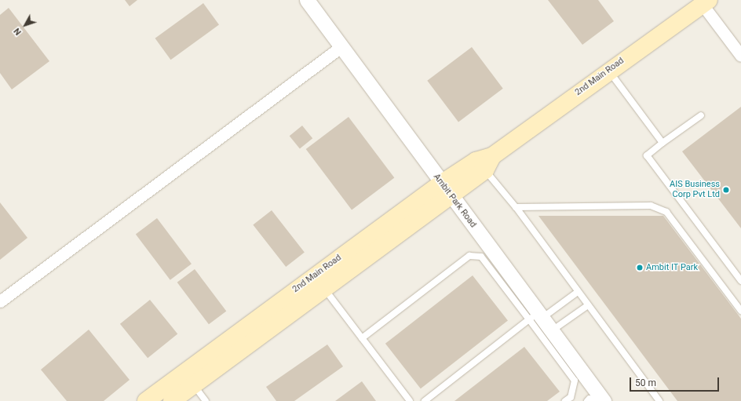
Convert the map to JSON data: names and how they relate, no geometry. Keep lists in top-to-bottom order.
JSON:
{
  "streets": {
    "main road": ["2nd Main Road"],
    "street": ["Ambit Park Road"]
  },
  "crossings": [
    ["2nd Main Road", "Ambit Park Road"]
  ],
  "places": ["AIS Business Corp Pvt Ltd", "Ambit IT Park"],
  "scale_bar": "50 m",
  "north": "bottom left"
}
